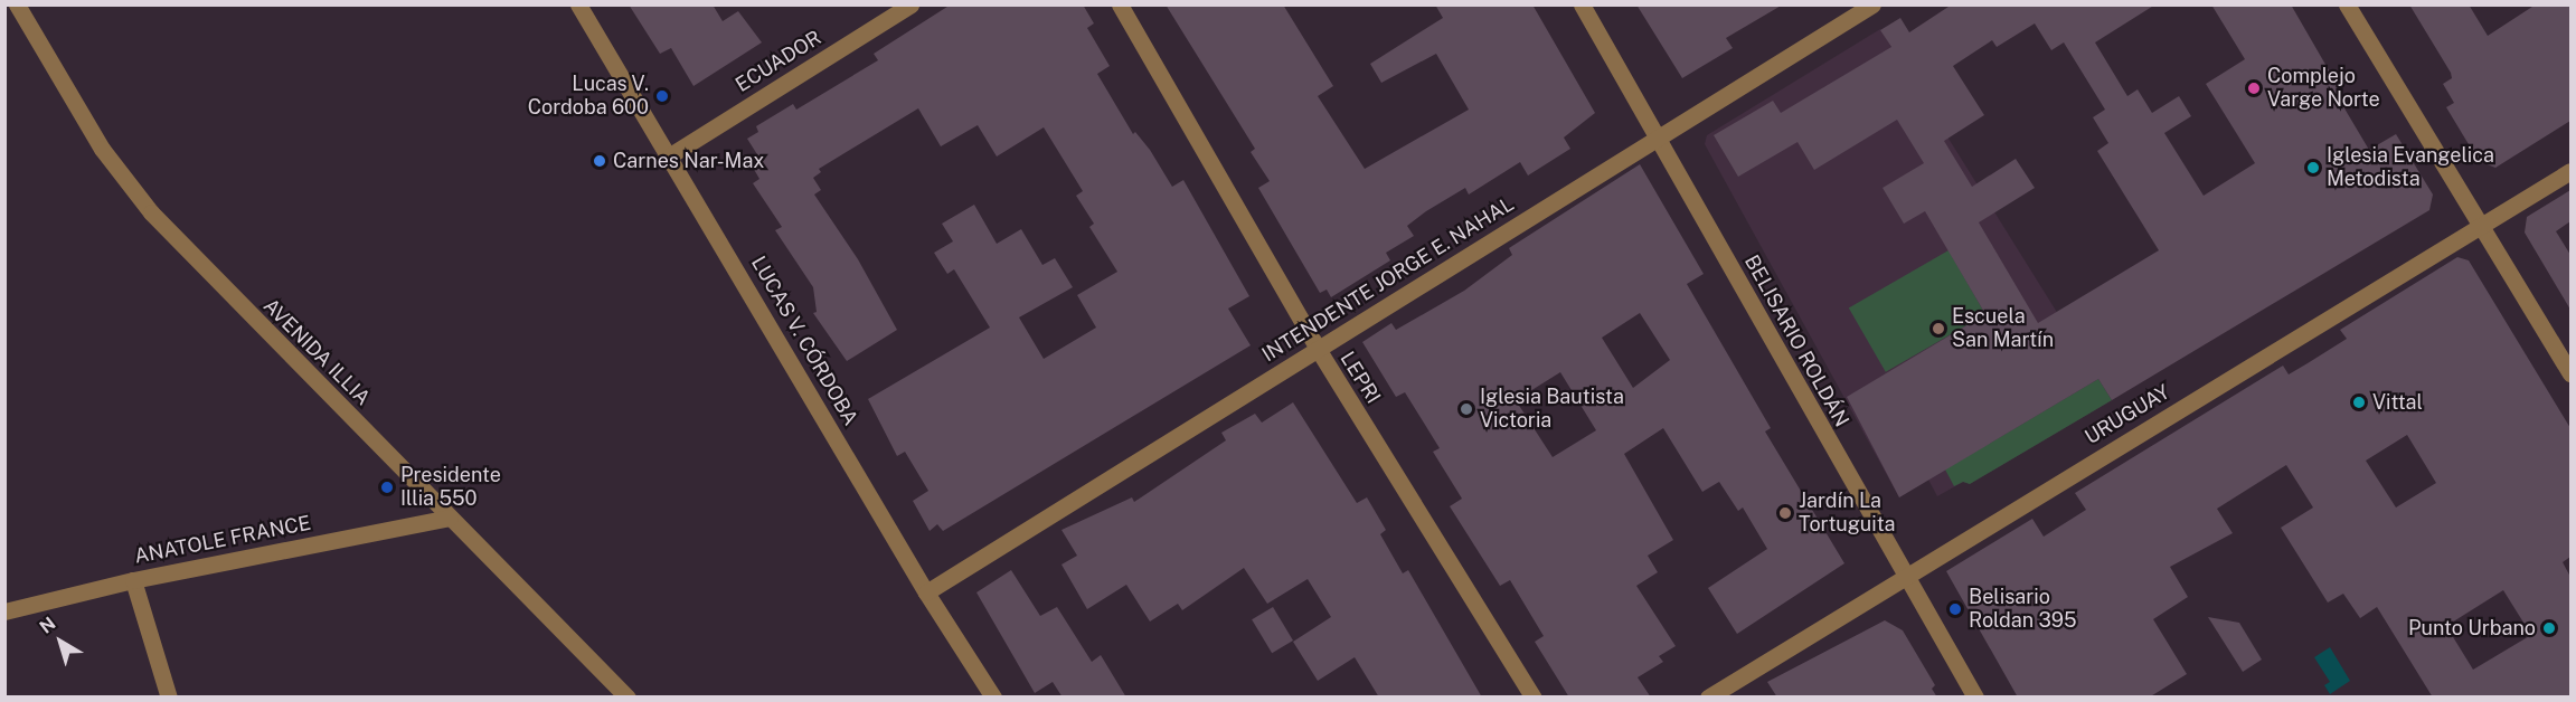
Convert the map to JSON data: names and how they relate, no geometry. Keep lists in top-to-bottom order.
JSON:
{
  "streets": {
    "street": [
      "ECUADOR",
      "INTENDENTE JORGE E. NAHAL",
      "LUCAS V. CÓRDOBA",
      "BELISARIO ROLDÁN",
      "AVENIDA ILLIA",
      "LEPRI",
      "URUGUAY",
      "ANATOLE FRANCE"
    ]
  },
  "crossings": [
    ["ECUADOR", "LUCAS V. CÓRDOBA"],
    ["INTENDENTE JORGE E. NAHAL", "LUCAS V. CÓRDOBA"],
    ["INTENDENTE JORGE E. NAHAL", "BELISARIO ROLDÁN"],
    ["INTENDENTE JORGE E. NAHAL", "LEPRI"],
    ["BELISARIO ROLDÁN", "URUGUAY"],
    ["AVENIDA ILLIA", "ANATOLE FRANCE"]
  ],
  "places": [
    "Complejo Varge Norte",
    "Lucas V. Cordoba 600",
    "Carnes Nar-Max",
    "Iglesia Evangelica Metodista",
    "Escuela San Martín",
    "Vittal",
    "Iglesia Bautista Victoria",
    "Presidente Illia 550",
    "Jardín La Tortuguita",
    "Belisario Roldan 395",
    "Punto Urbano"
  ],
  "north": "top left"
}
